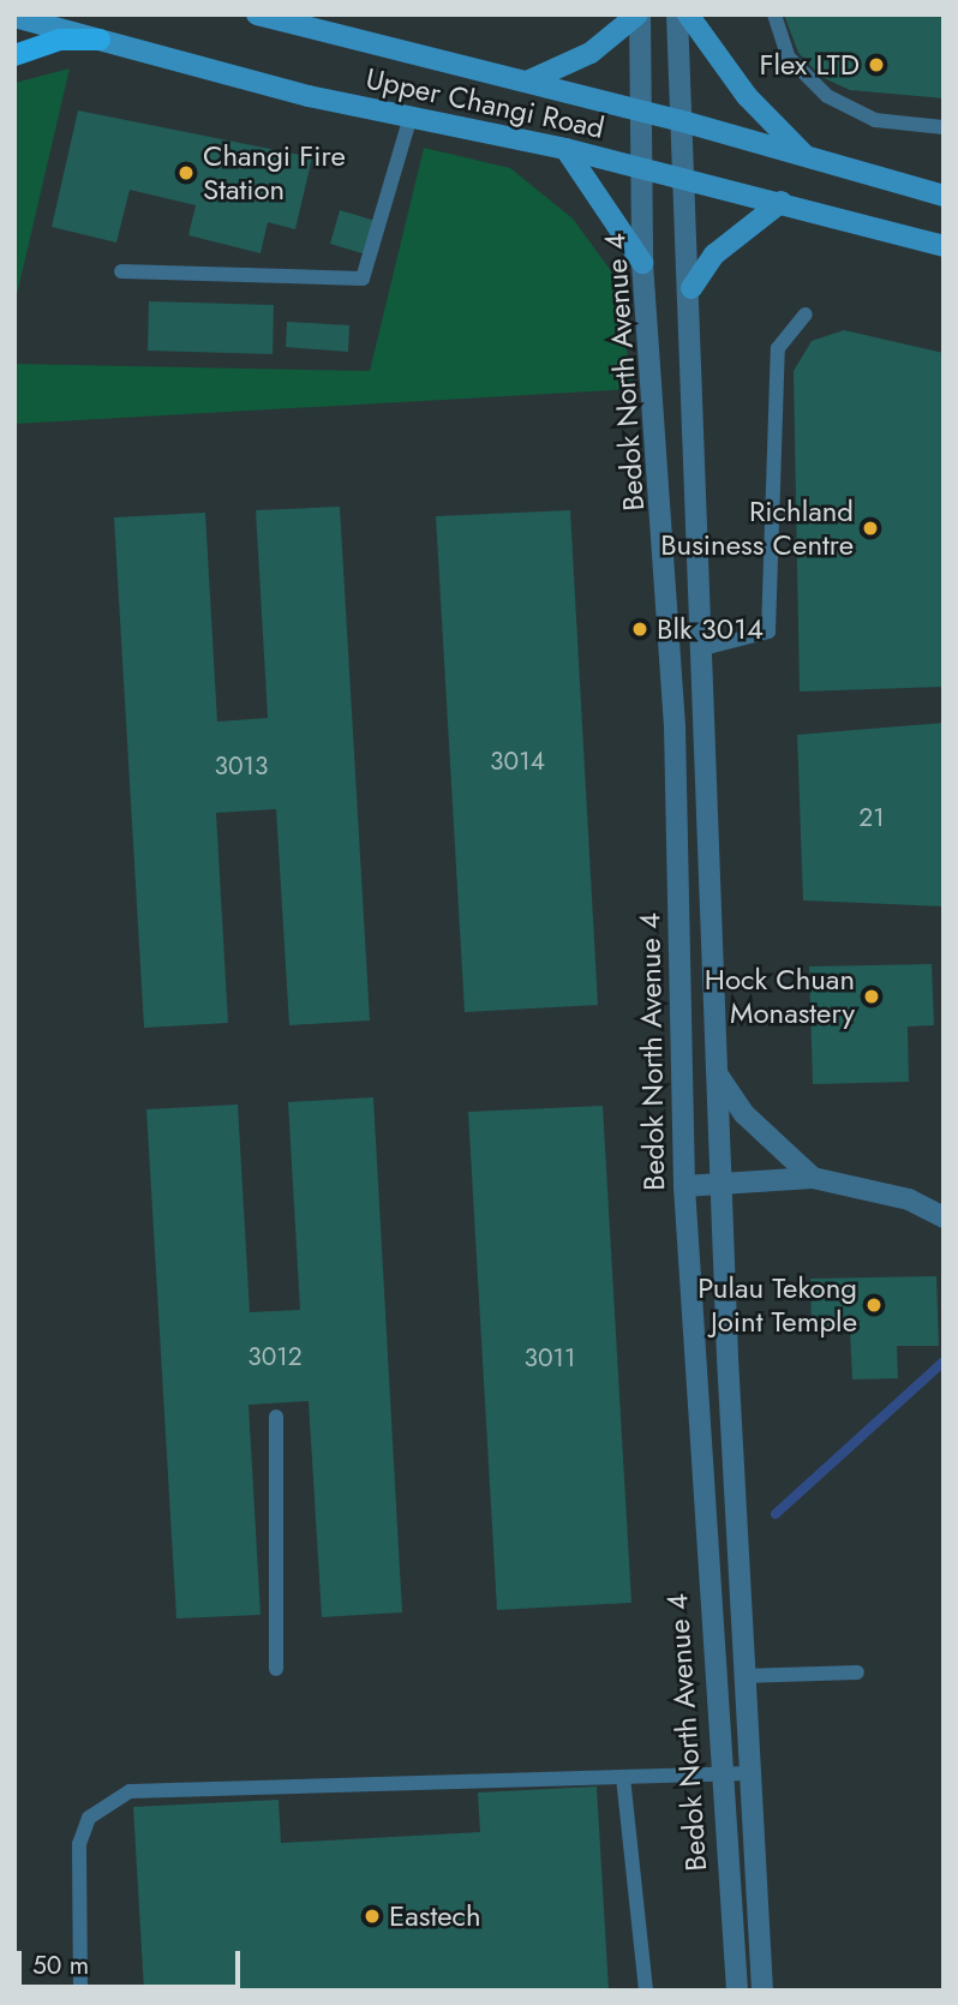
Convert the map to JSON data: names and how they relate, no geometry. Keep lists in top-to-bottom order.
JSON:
{
  "streets": {
    "street": ["Upper Changi Road", "Bedok North Avenue 4"]
  },
  "crossings": [
    ["Upper Changi Road", "Bedok North Avenue 4"]
  ],
  "places": [
    "Flex LTD",
    "Changi Fire Station",
    "Richland Business Centre",
    "Blk 3014",
    "Hock Chuan Monastery",
    "Pulau Tekong Joint Temple",
    "Eastech"
  ],
  "house_numbers": [
    "3014",
    "3013",
    "21",
    "3012",
    "3011"
  ],
  "scale_bar": "50 m"
}
